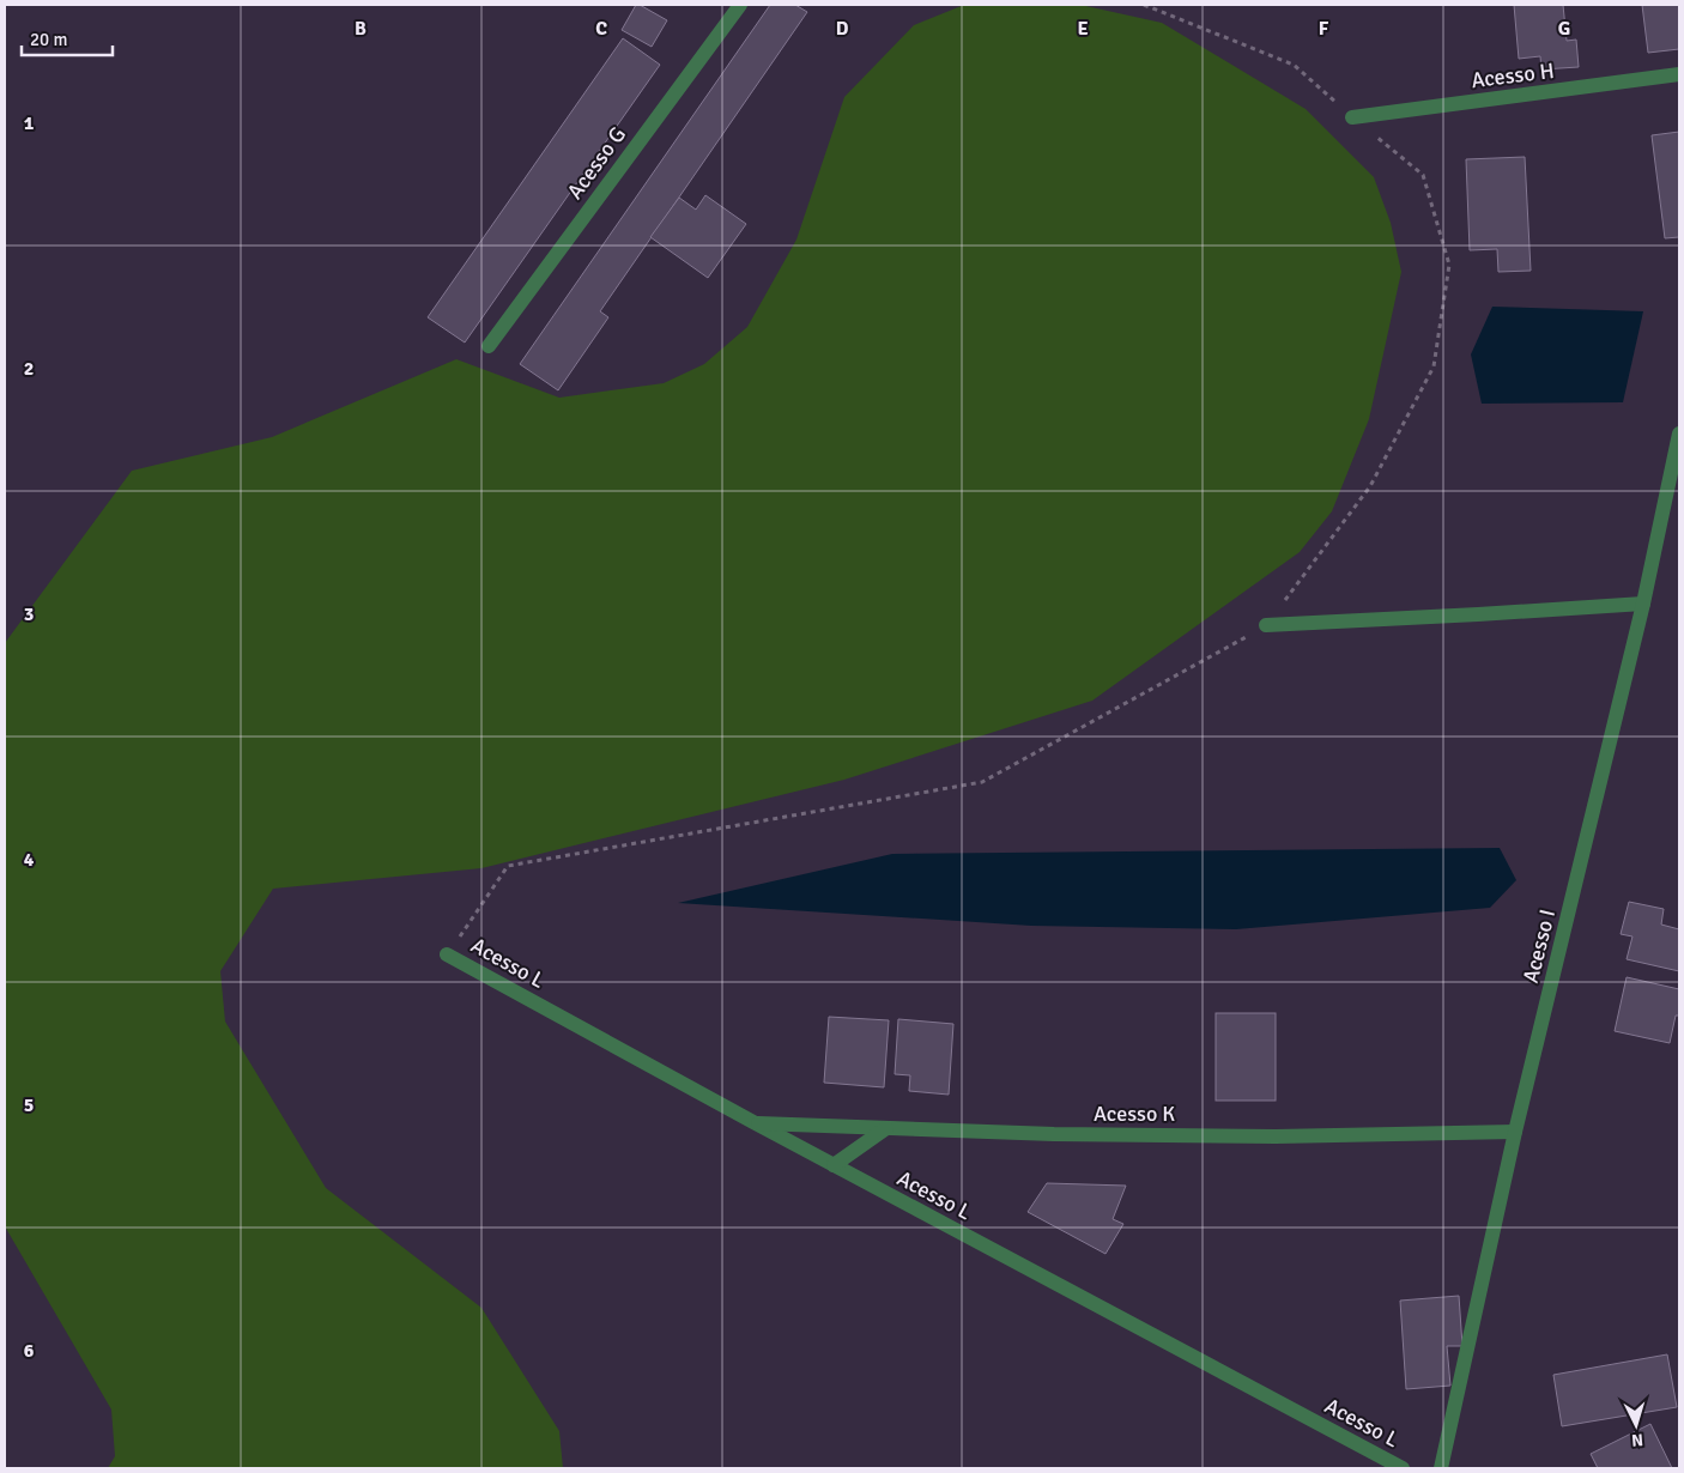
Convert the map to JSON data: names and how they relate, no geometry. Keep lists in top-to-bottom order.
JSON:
{
  "streets": {
    "street": [
      "Acesso H",
      "Acesso G",
      "Acesso I",
      "Acesso L",
      "Acesso K"
    ]
  },
  "crossings": [
    ["Acesso I", "Acesso K"],
    ["Acesso L", "Acesso K"]
  ],
  "scale_bar": "20 m",
  "north": "bottom",
  "grid": {
    "columns": [
      "B",
      "C",
      "D",
      "E",
      "F",
      "G"
    ],
    "rows": [
      "1",
      "2",
      "3",
      "4",
      "5",
      "6"
    ]
  }
}
